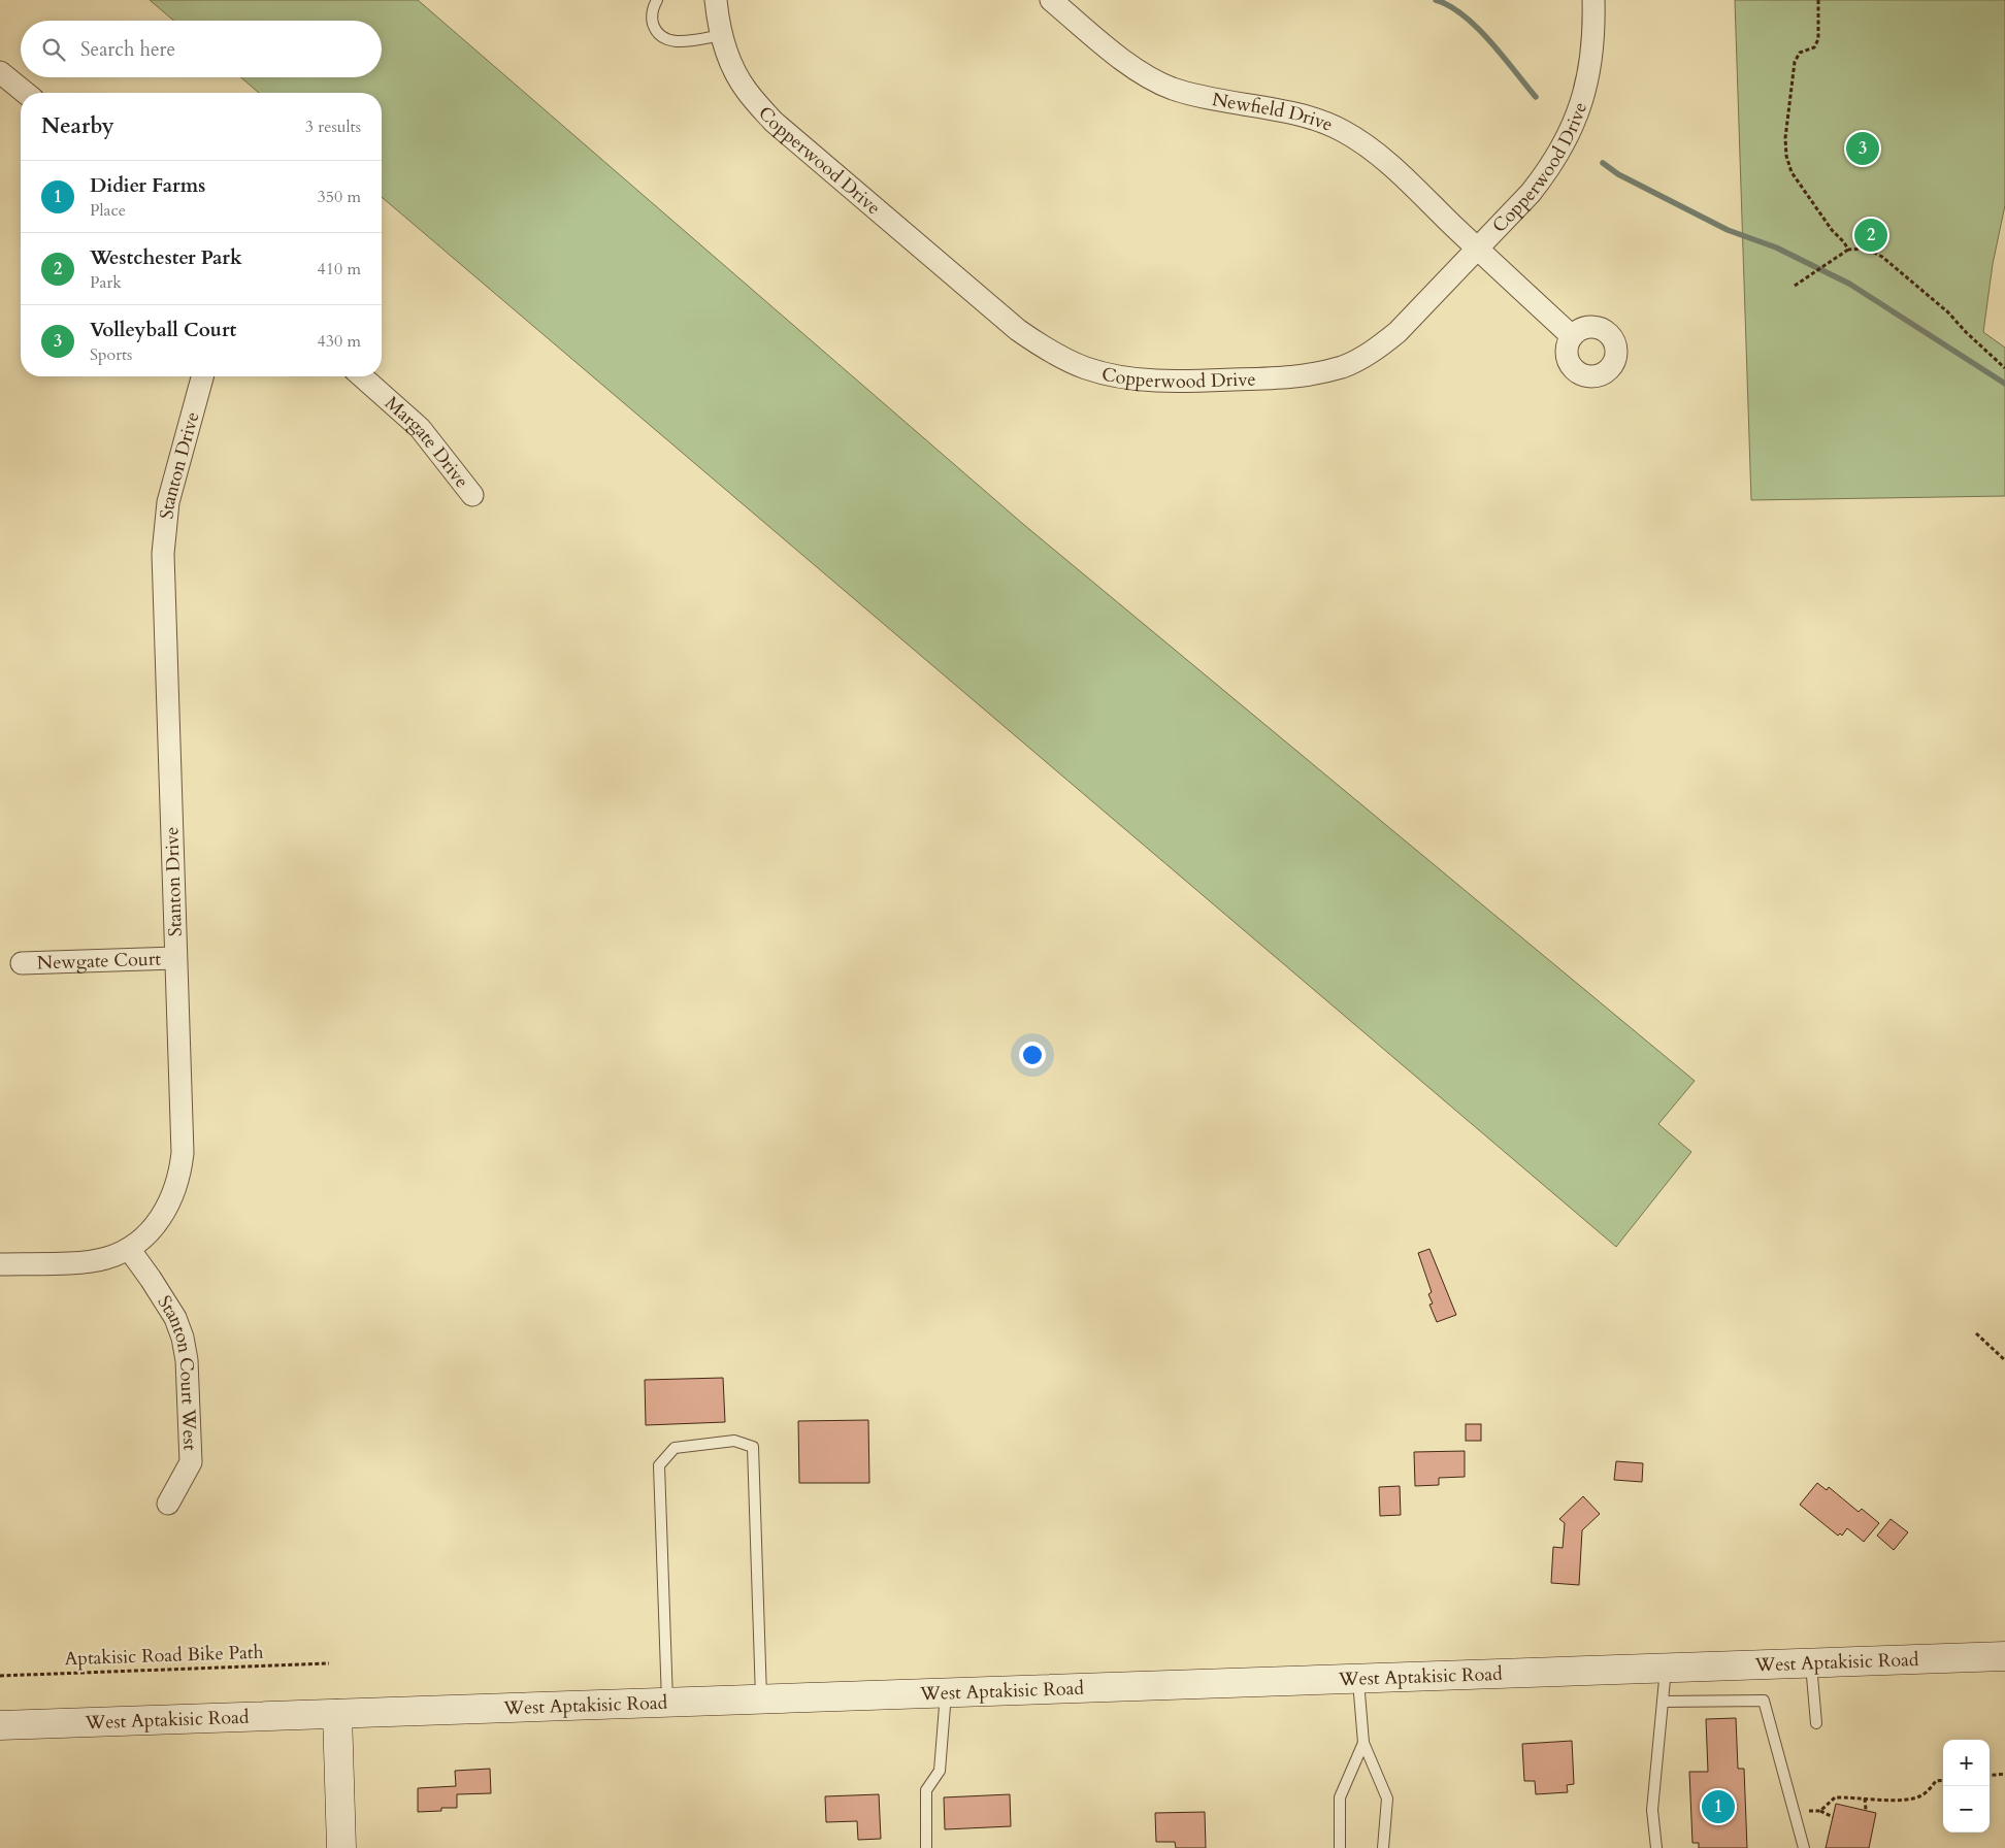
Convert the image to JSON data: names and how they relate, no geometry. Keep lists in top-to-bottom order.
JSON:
{
  "streets": {
    "main road": ["West Aptakisic Road"],
    "street": [
      "Newfield Drive",
      "Copperwood Drive",
      "Margate Drive",
      "Stanton Drive",
      "Newgate Court",
      "Stanton Court West"
    ],
    "path": ["Aptakisic Road Bike Path"]
  },
  "crossings": [
    ["Newfield Drive", "Copperwood Drive"],
    ["Stanton Drive", "Newgate Court"],
    ["Stanton Drive", "Stanton Court West"]
  ],
  "page": {
    "search": "Search here",
    "heading": ["Nearby", "3 results"],
    "pins": ["3", "2", "1"],
    "list": [
      {
        "mark": "1",
        "name": "Didier Farms",
        "note": "Place",
        "value": "350 m"
      },
      {
        "mark": "2",
        "name": "Westchester Park",
        "note": "Park",
        "value": "410 m"
      },
      {
        "mark": "3",
        "name": "Volleyball Court",
        "note": "Sports",
        "value": "430 m"
      }
    ],
    "map_buttons": ["+", "−"]
  }
}
